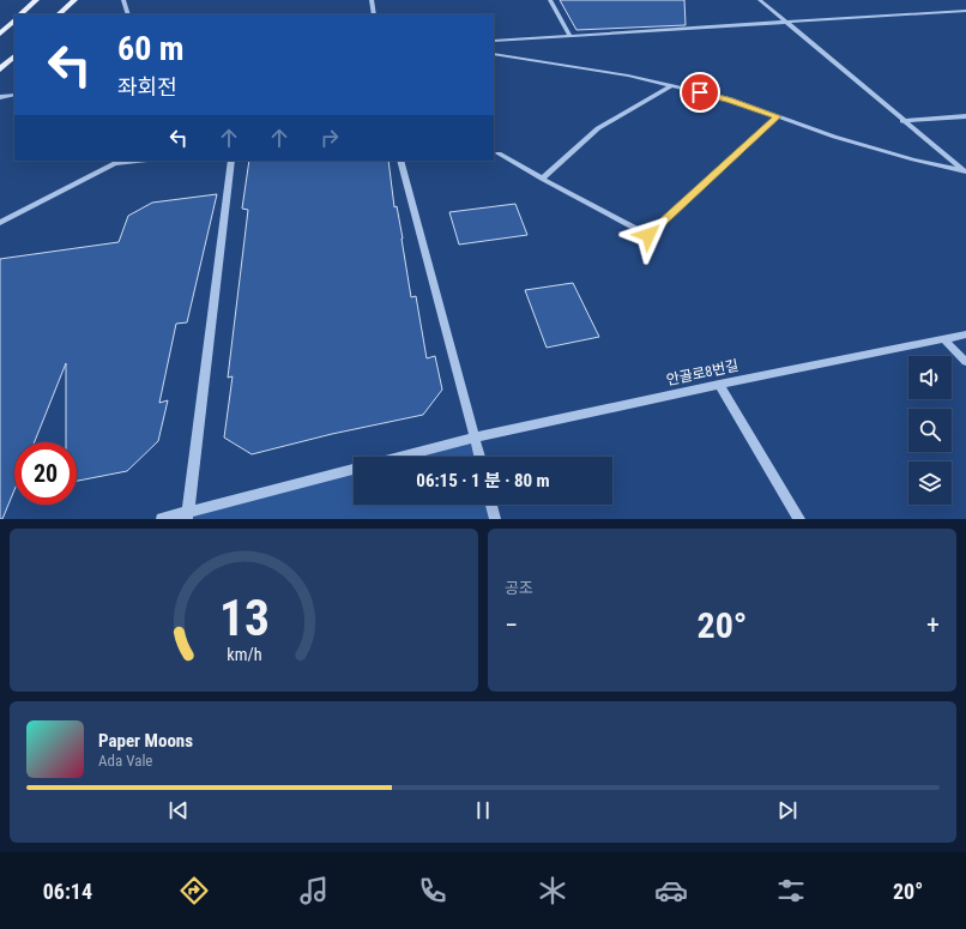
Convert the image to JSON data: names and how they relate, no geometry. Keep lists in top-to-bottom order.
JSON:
{
  "streets": {
    "street": ["안골로8번길"]
  },
  "page": {
    "turn": ["60 m", "좌회전"],
    "limit": "20",
    "trip": "06:15 · 1 분 · 80 m",
    "tile": "공조",
    "heat": ["−", "20°", "+"],
    "song": ["Paper Moons", "Ada Vale"],
    "tabs": ["06:14", "20°"],
    "gauge": ["13", "km/h"]
  }
}
